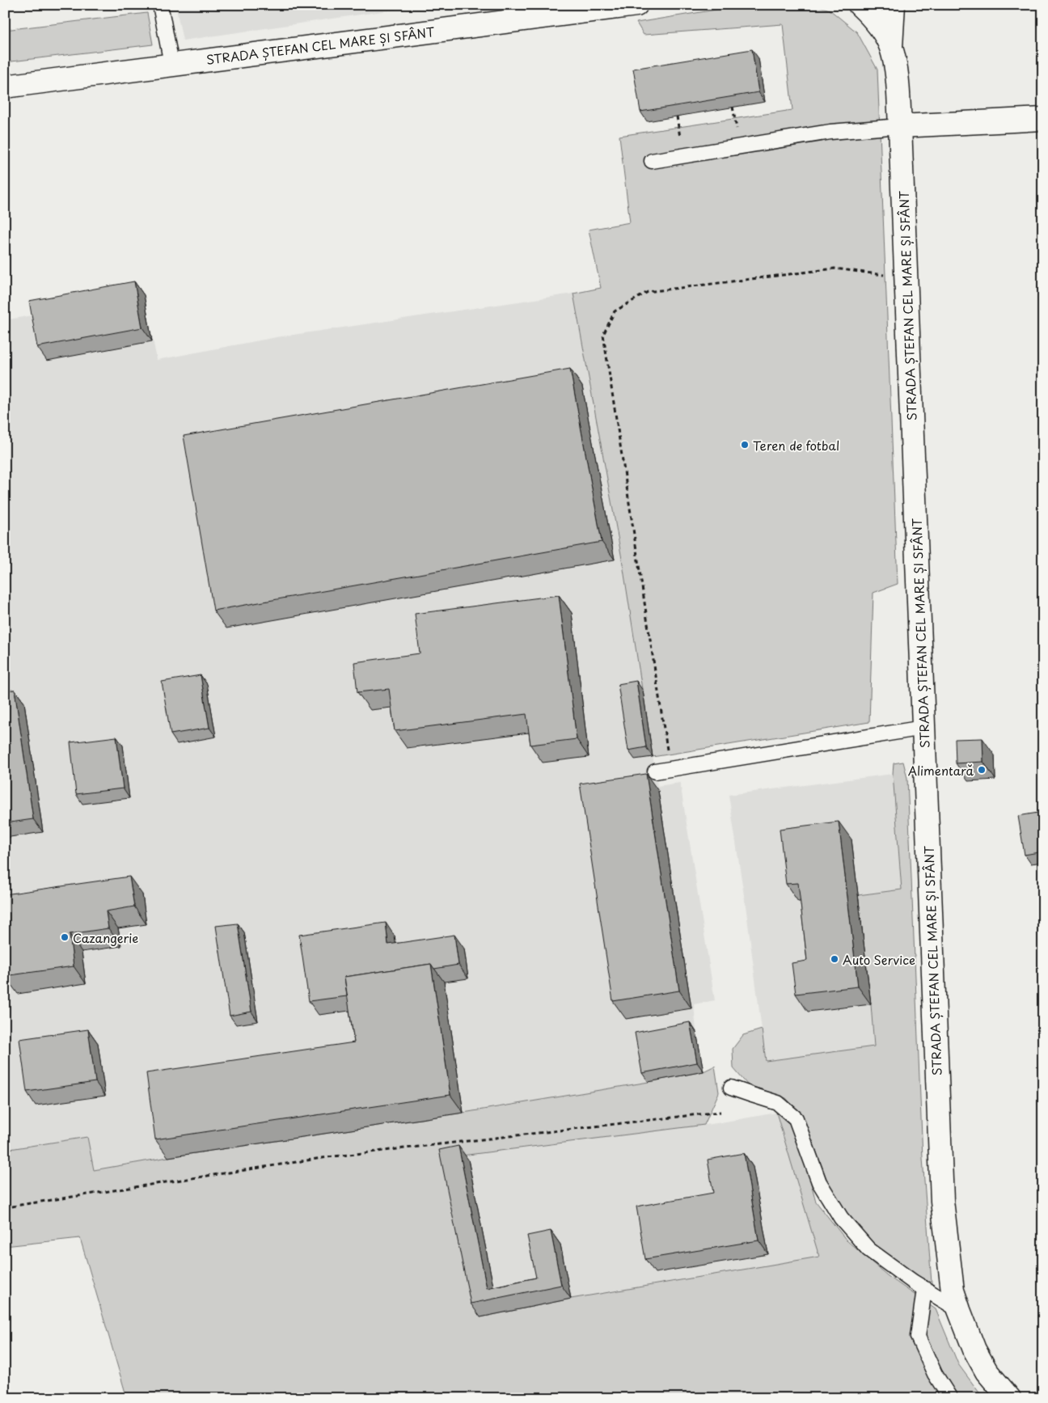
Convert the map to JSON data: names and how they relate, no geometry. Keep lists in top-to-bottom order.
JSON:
{
  "streets": {
    "main road": ["STRADA ȘTEFAN CEL MARE ȘI SFÂNT"]
  },
  "places": [
    "Teren de fotbal",
    "Alimentară",
    "Cazangerie",
    "Auto Service"
  ]
}
